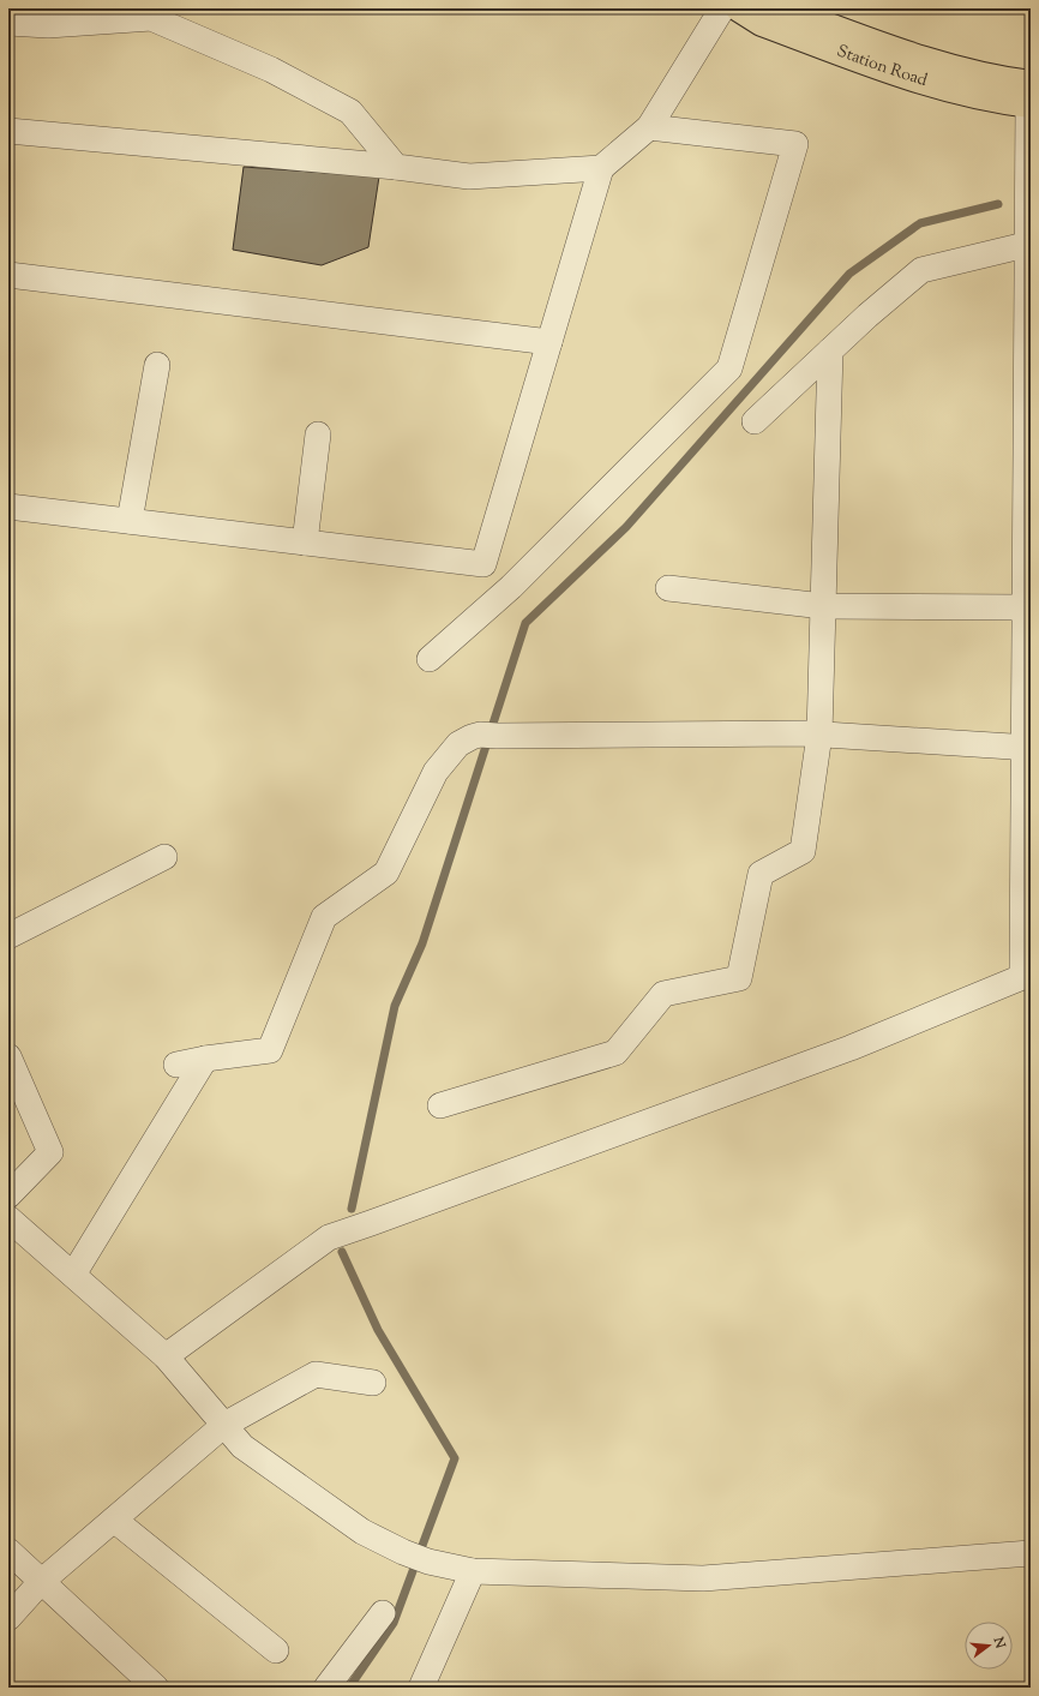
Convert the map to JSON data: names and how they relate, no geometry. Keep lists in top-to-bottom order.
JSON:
{
  "streets": {
    "main road": ["Station Road"]
  },
  "north": "right"
}
